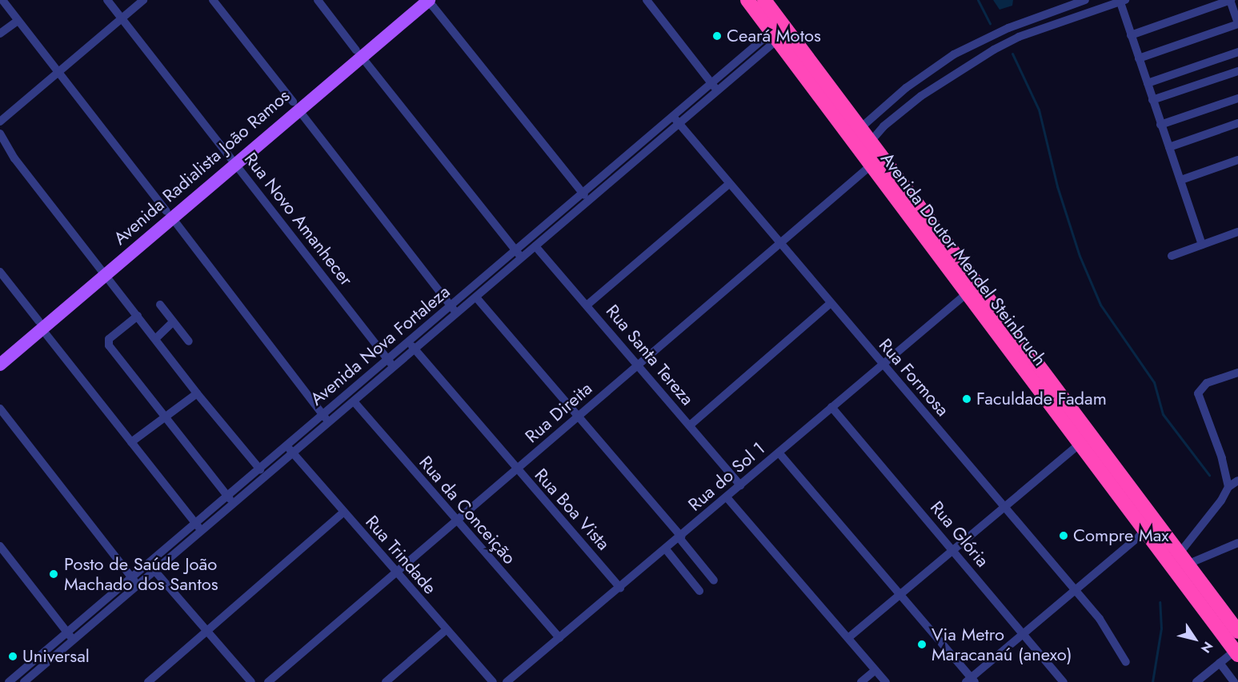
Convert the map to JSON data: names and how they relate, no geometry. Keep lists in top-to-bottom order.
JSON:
{
  "streets": {
    "highway": ["Avenida Doutor Mendel Steinbruch"],
    "main road": ["Avenida Radialista João Ramos"],
    "street": [
      "Rua Novo Amanhecer",
      "Avenida Nova Fortaleza",
      "Rua Santa Tereza",
      "Rua Formosa",
      "Rua Direita",
      "Rua do Sol 1",
      "Rua Boa Vista",
      "Rua da Conceição",
      "Rua Glória",
      "Rua Trindade"
    ]
  },
  "crossings": [
    ["Avenida Radialista João Ramos", "Rua Novo Amanhecer"],
    ["Rua Novo Amanhecer", "Avenida Nova Fortaleza"],
    ["Avenida Doutor Mendel Steinbruch", "Avenida Nova Fortaleza"],
    ["Avenida Doutor Mendel Steinbruch", "Rua Direita"],
    ["Avenida Doutor Mendel Steinbruch", "Rua do Sol 1"],
    ["Avenida Nova Fortaleza", "Rua Santa Tereza"],
    ["Avenida Nova Fortaleza", "Rua Formosa"],
    ["Avenida Nova Fortaleza", "Rua Boa Vista"],
    ["Avenida Nova Fortaleza", "Rua da Conceição"],
    ["Avenida Nova Fortaleza", "Rua Trindade"],
    ["Rua Santa Tereza", "Rua Direita"],
    ["Rua Santa Tereza", "Rua do Sol 1"],
    ["Rua Formosa", "Rua Direita"],
    ["Rua Formosa", "Rua do Sol 1"],
    ["Rua Direita", "Rua Boa Vista"],
    ["Rua Direita", "Rua da Conceição"],
    ["Rua Direita", "Rua Trindade"],
    ["Rua do Sol 1", "Rua Boa Vista"],
    ["Rua do Sol 1", "Rua da Conceição"],
    ["Rua do Sol 1", "Rua Glória"]
  ],
  "places": [
    "Ceará Motos",
    "Faculdade Fadam",
    "Compre Max",
    "Posto de Saúde João Machado dos Santos",
    "Via Metro Maracanaú (anexo)",
    "Universal"
  ],
  "north": "bottom right"
}
